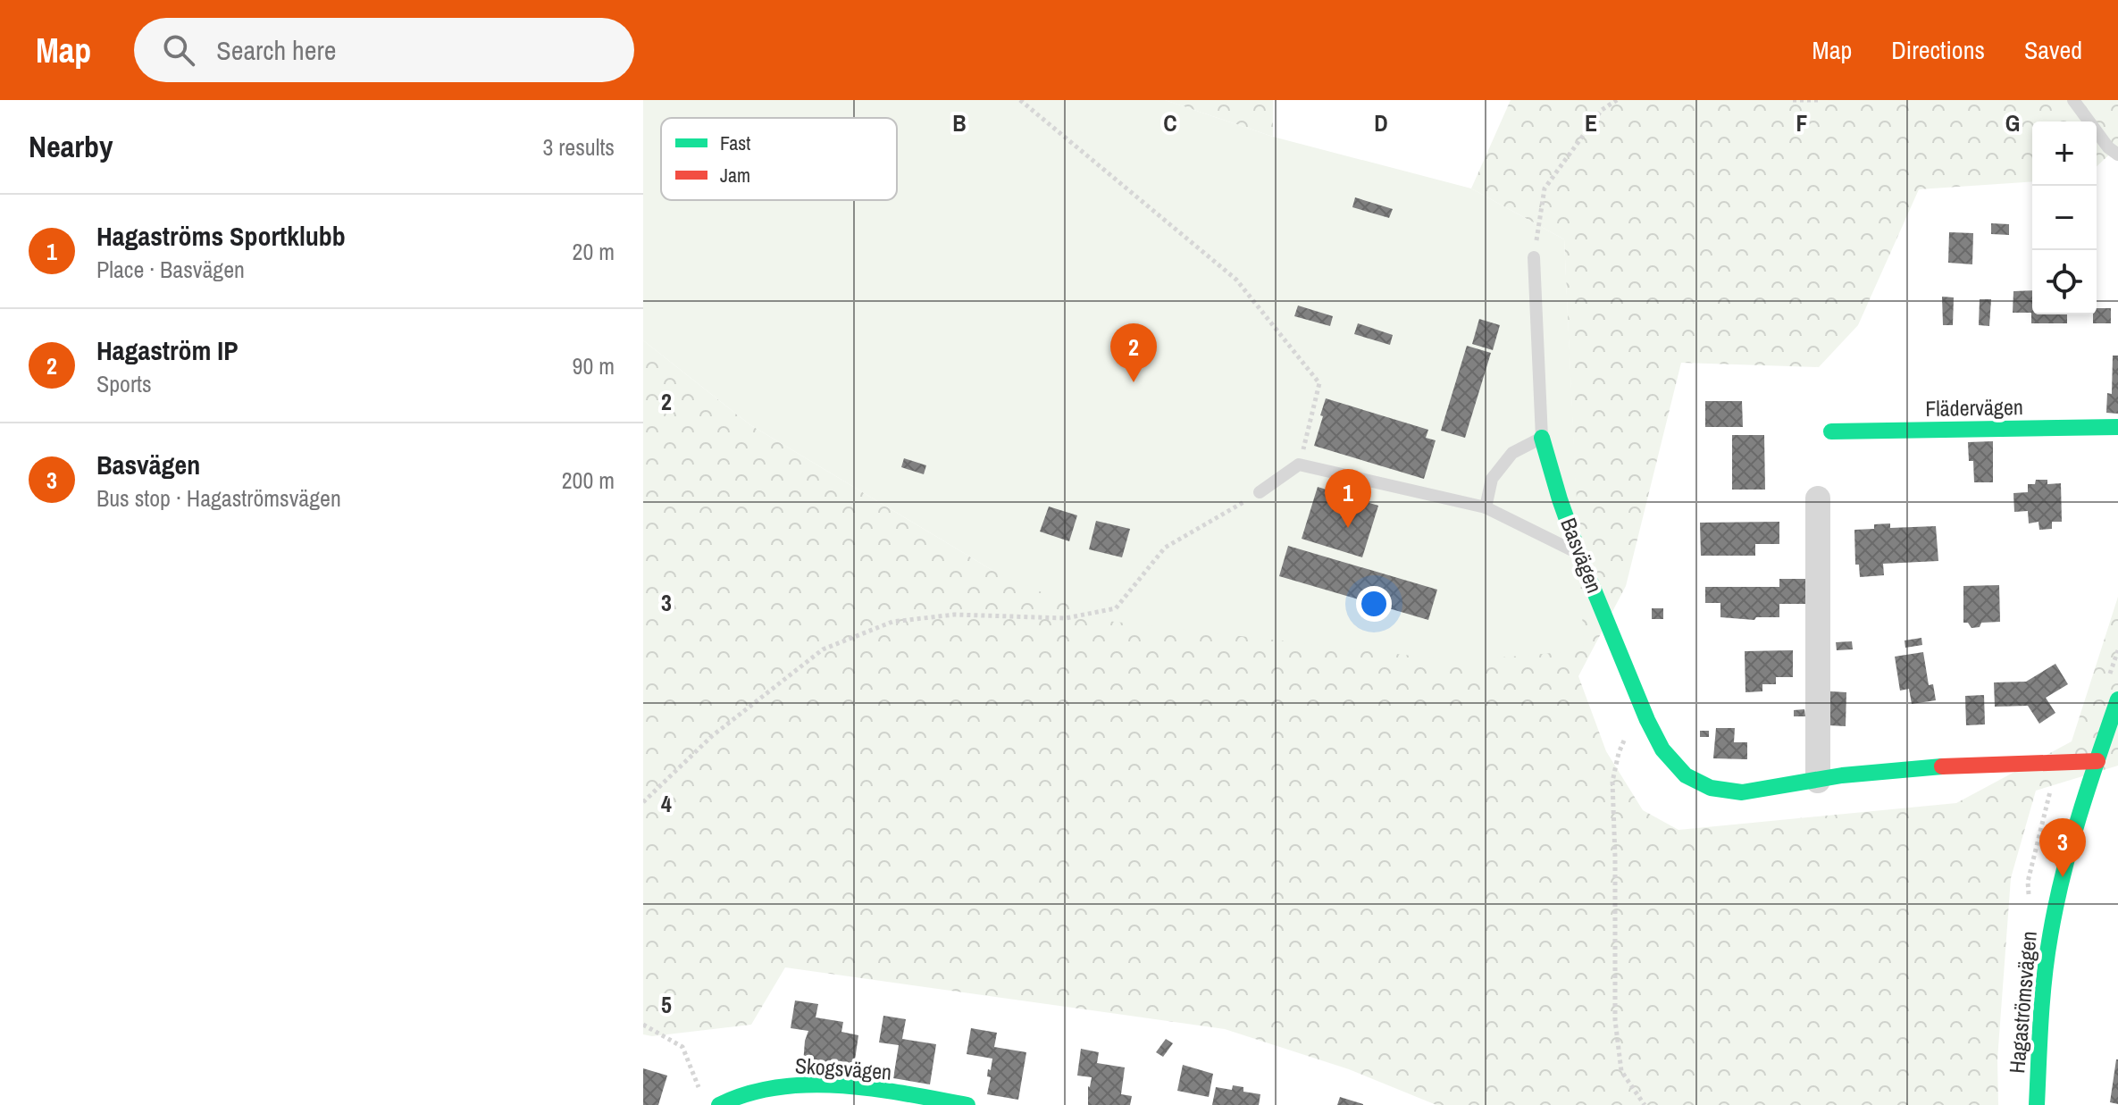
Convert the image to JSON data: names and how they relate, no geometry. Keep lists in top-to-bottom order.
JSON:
{
  "streets": {
    "street": [
      "Flädervägen",
      "Basvägen",
      "Hagaströmsvägen",
      "Skogsvägen"
    ]
  },
  "crossings": [
    ["Basvägen", "Hagaströmsvägen"]
  ],
  "legend": ["Fast", "Jam"],
  "page": {
    "header": "Map",
    "search": "Search here",
    "nav": ["Map", "Directions", "Saved"],
    "heading": ["Nearby", "3 results"],
    "map_buttons": ["+", "−"],
    "list": [
      {
        "mark": "1",
        "name": "Hagaströms Sportklubb",
        "note": "Place · Basvägen",
        "value": "20 m"
      },
      {
        "mark": "2",
        "name": "Hagaström IP",
        "note": "Sports",
        "value": "90 m"
      },
      {
        "mark": "3",
        "name": "Basvägen",
        "note": "Bus stop · Hagaströmsvägen",
        "value": "200 m"
      }
    ],
    "pins": ["2", "1", "3"]
  },
  "grid": {
    "columns": [
      "B",
      "C",
      "D",
      "E",
      "F",
      "G"
    ],
    "rows": [
      "2",
      "3",
      "4",
      "5"
    ]
  }
}
